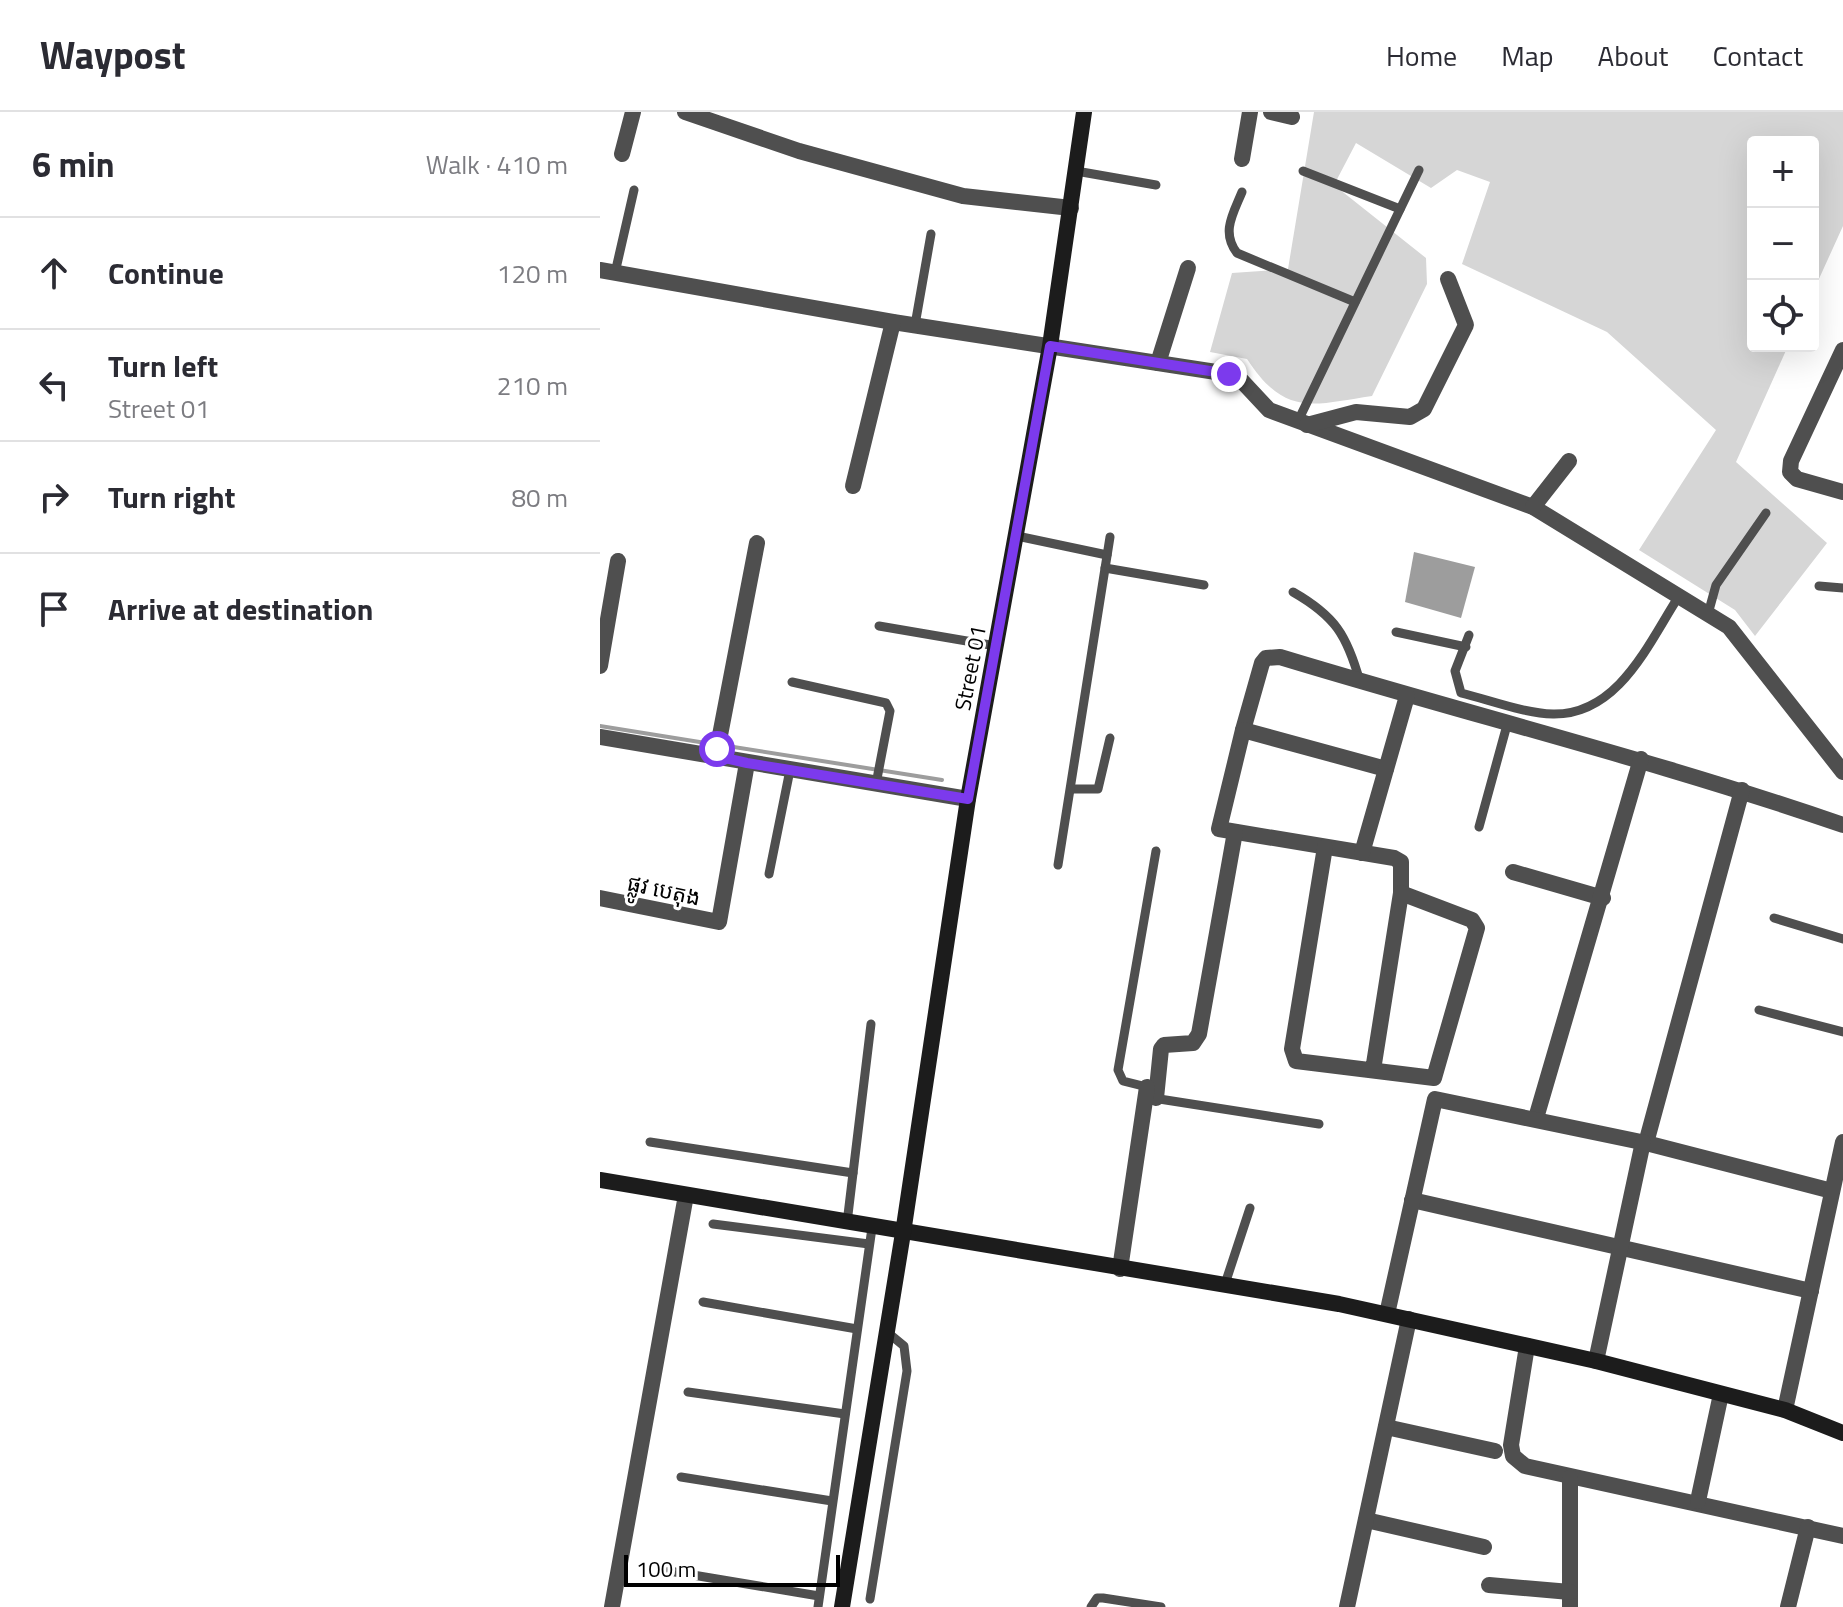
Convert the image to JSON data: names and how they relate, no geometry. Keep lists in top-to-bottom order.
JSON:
{
  "streets": {
    "street": ["Street 01", "ផ្លូវ បេតុង"]
  },
  "scale_bar": "100 m",
  "page": {
    "header": "Waypost",
    "nav": [
      "Home",
      "Map",
      "About",
      "Contact"
    ],
    "heading": ["6 min", "Walk · 410 m"],
    "map_buttons": ["+", "−"],
    "list": [
      ["Continue", "120 m"],
      ["Turn left", "Street 01", "210 m"],
      ["Turn right", "80 m"],
      "Arrive at destination"
    ],
    "scale": "100 m"
  }
}
